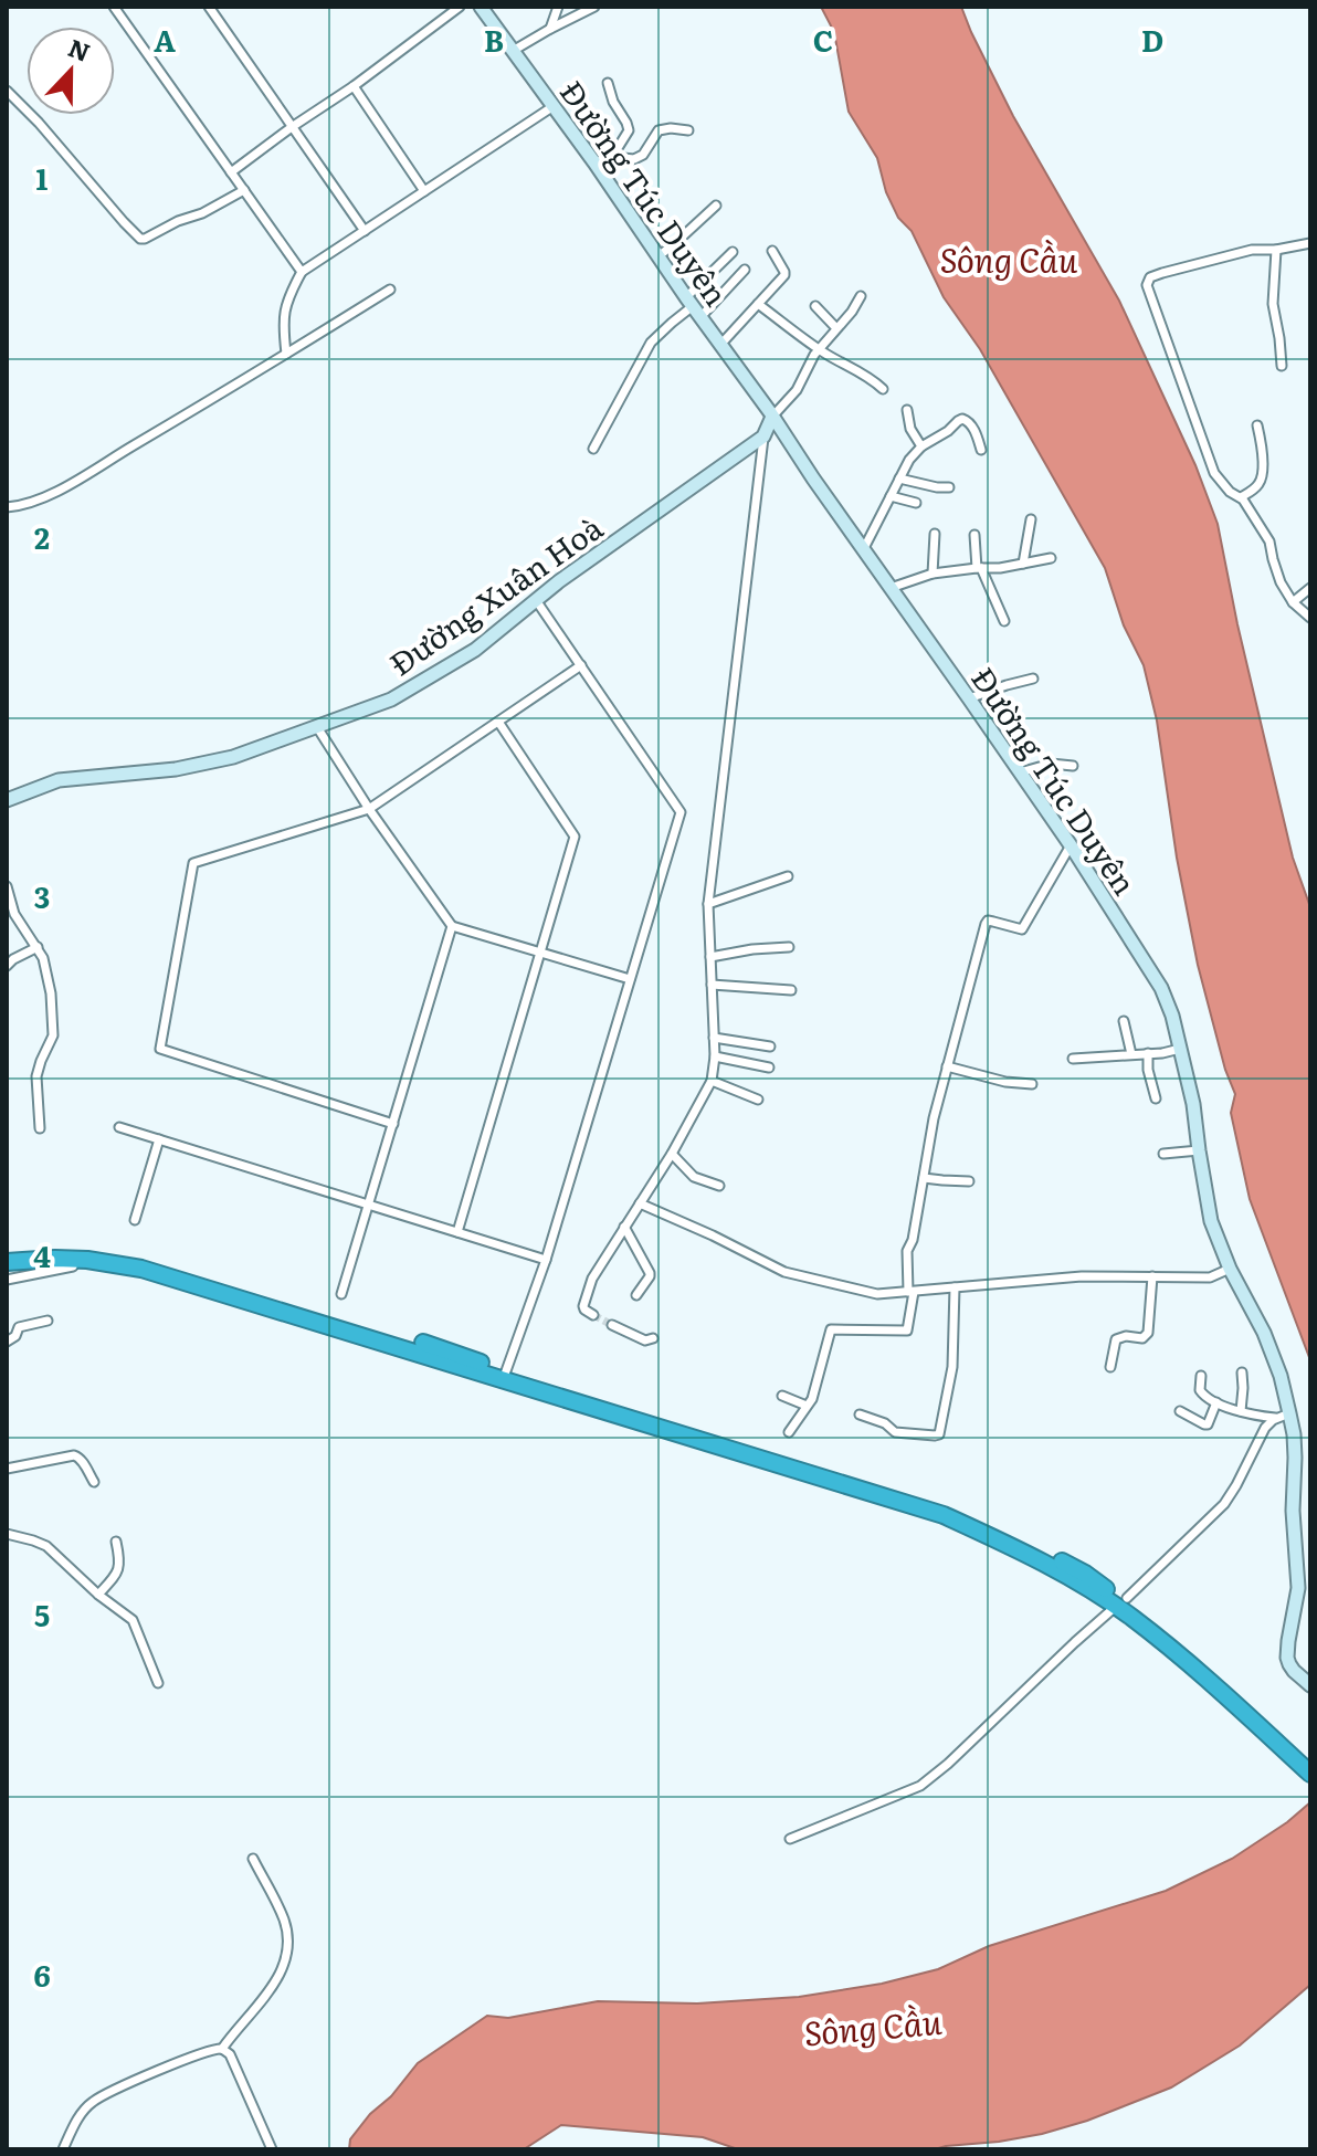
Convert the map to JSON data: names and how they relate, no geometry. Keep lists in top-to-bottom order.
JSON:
{
  "streets": {
    "street": ["Đường Túc Duyên", "Đường Xuân Hoà"]
  },
  "water": ["Sông Cầu"],
  "north": "top",
  "grid": {
    "columns": [
      "A",
      "B",
      "C",
      "D"
    ],
    "rows": [
      "1",
      "2",
      "3",
      "4",
      "5",
      "6"
    ]
  }
}
